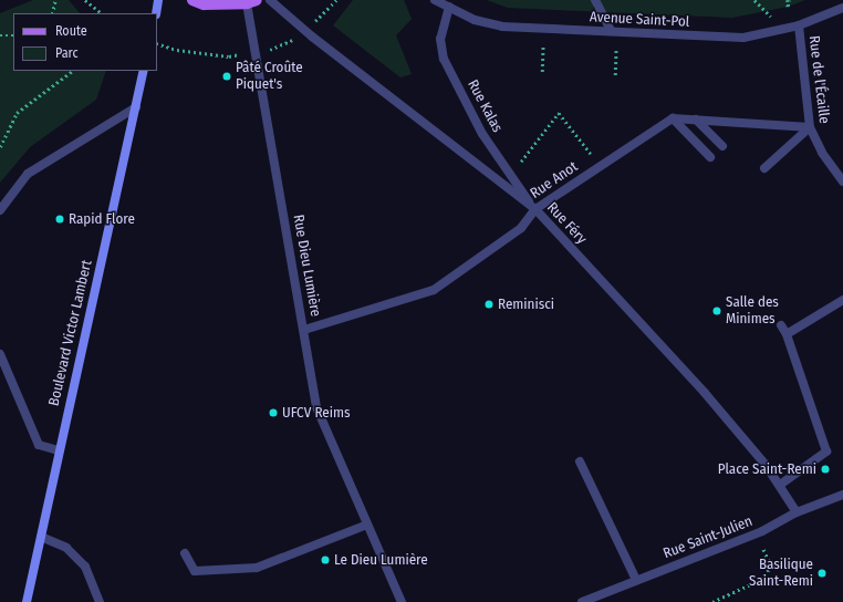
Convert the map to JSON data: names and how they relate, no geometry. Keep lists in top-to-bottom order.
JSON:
{
  "streets": {
    "street": [
      "Avenue Saint-Pol",
      "Rue de l'Écaille",
      "Rue Kalas",
      "Rue Anot",
      "Rue Féry",
      "Rue Dieu Lumière",
      "Boulevard Victor Lambert",
      "Rue Saint-Julien"
    ]
  },
  "crossings": [
    ["Avenue Saint-Pol", "Rue de l'Écaille"],
    ["Avenue Saint-Pol", "Rue Kalas"],
    ["Rue Kalas", "Rue Anot"],
    ["Rue Kalas", "Rue Féry"],
    ["Rue Anot", "Rue Féry"],
    ["Rue Anot", "Rue Dieu Lumière"],
    ["Rue Féry", "Rue Saint-Julien"]
  ],
  "places": [
    "Pâté Croûte Piquet's",
    "Rapid Flore",
    "Reminisci",
    "Salle des Minimes",
    "UFCV Reims",
    "Place Saint-Remi",
    "Le Dieu Lumière",
    "Basilique Saint-Remi"
  ],
  "legend": ["Route", "Parc"]
}
